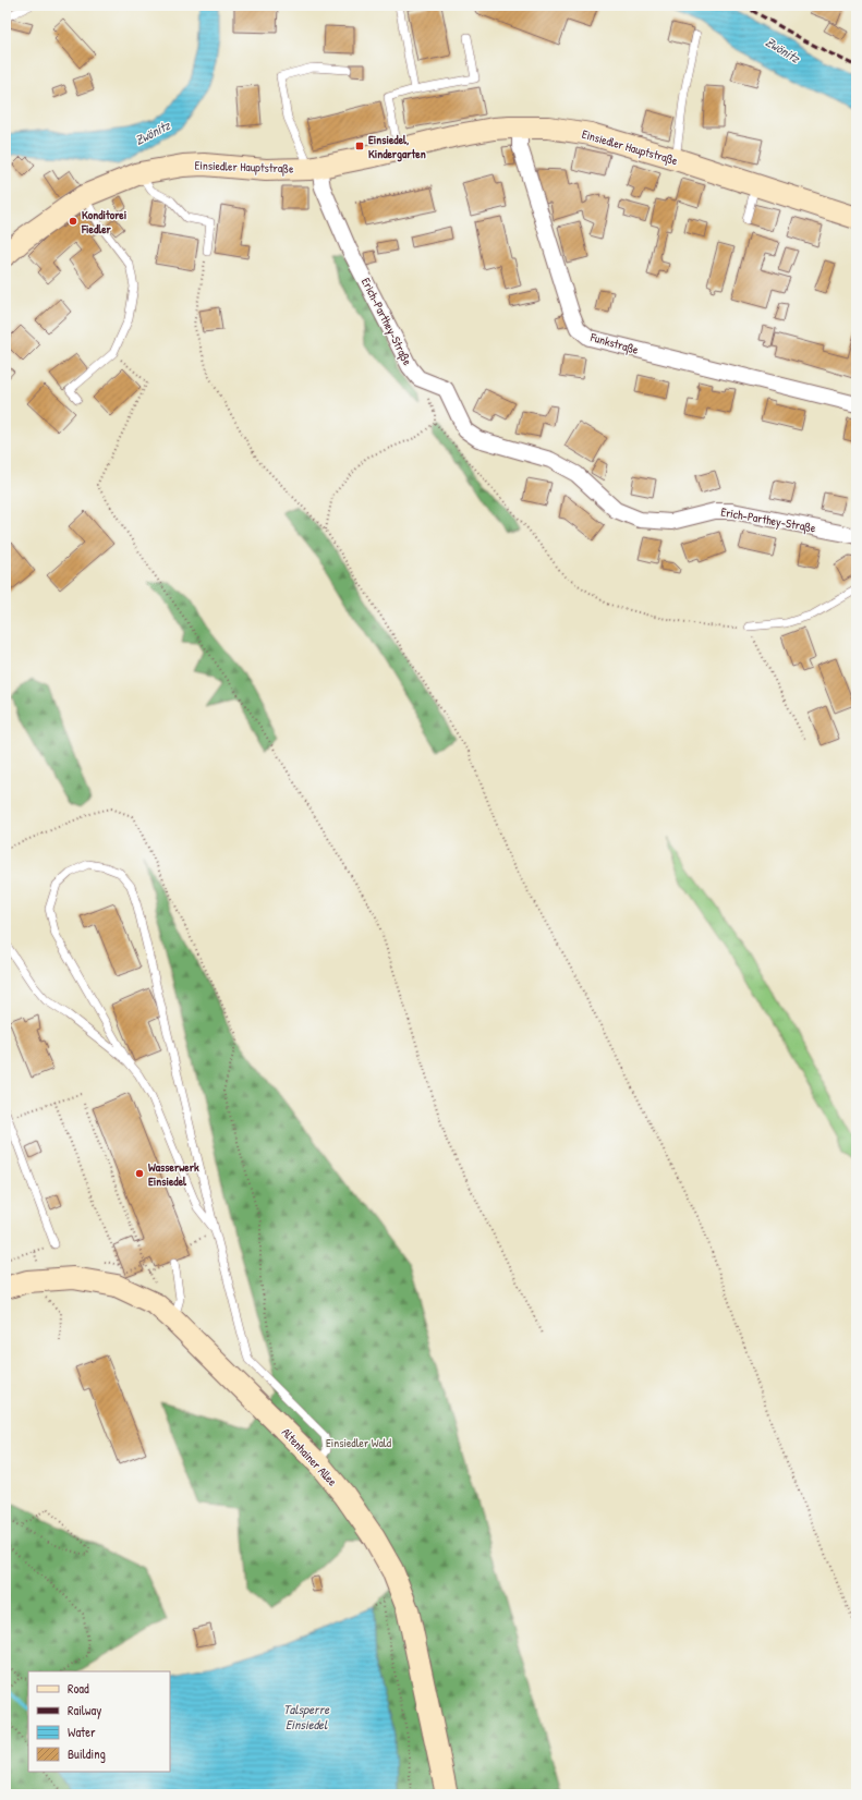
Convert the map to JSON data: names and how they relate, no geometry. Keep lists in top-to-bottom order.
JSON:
{
  "streets": {
    "main road": ["Einsiedler Hauptstraße", "Altenhainer Allee"],
    "street": ["Erich-Parthey-Straße", "Funkstraße"]
  },
  "crossings": [
    ["Einsiedler Hauptstraße", "Erich-Parthey-Straße"],
    ["Einsiedler Hauptstraße", "Funkstraße"]
  ],
  "water": ["Zwönitz", "Talsperre Einsiedel"],
  "parks": ["Einsiedler Wald"],
  "places": {
    "transit": ["Einsiedel, Kindergarten"],
    "other": ["Konditorei Fiedler", "Wasserwerk Einsiedel"]
  },
  "legend": [
    "Road",
    "Railway",
    "Water",
    "Building"
  ]
}
